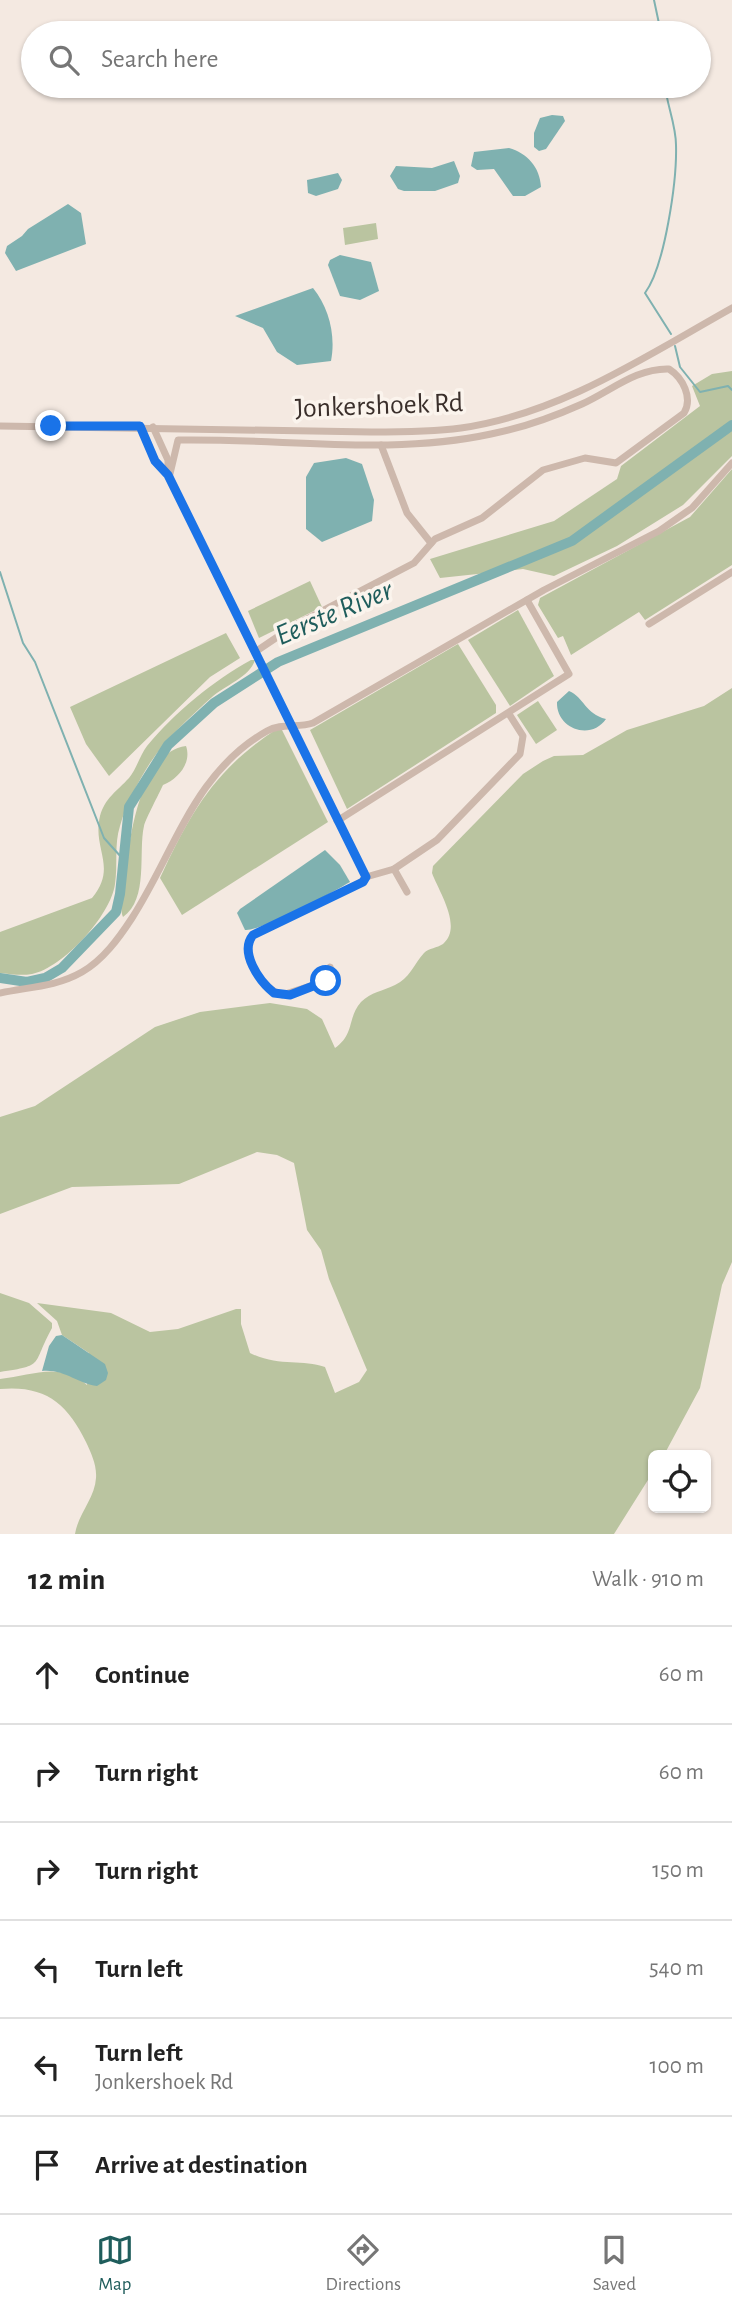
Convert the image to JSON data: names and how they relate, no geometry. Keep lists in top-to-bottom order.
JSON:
{
  "streets": {
    "street": ["Jonkershoek Rd"]
  },
  "water": ["Eerste River"],
  "page": {
    "search": "Search here",
    "heading": ["12 min", "Walk · 910 m"],
    "list": [
      ["Continue", "60 m"],
      ["Turn right", "60 m"],
      ["Turn right", "150 m"],
      ["Turn left", "540 m"],
      ["Turn left", "Jonkershoek Rd", "100 m"],
      "Arrive at destination"
    ],
    "nav": ["Map", "Directions", "Saved"]
  }
}
